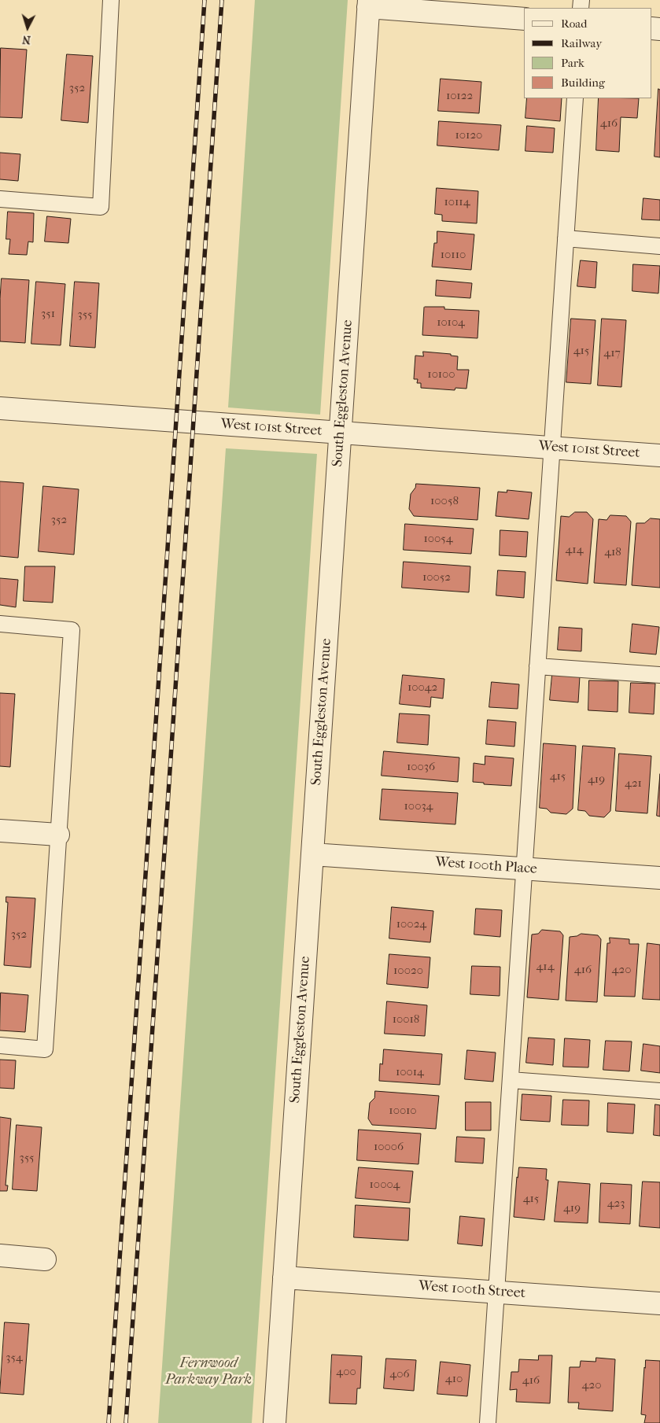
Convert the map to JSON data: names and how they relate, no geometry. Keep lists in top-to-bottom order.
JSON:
{
  "streets": {
    "street": [
      "South Eggleston Avenue",
      "West 101st Street",
      "West 100th Place",
      "West 100th Street"
    ]
  },
  "crossings": [
    ["South Eggleston Avenue", "West 101st Street"],
    ["South Eggleston Avenue", "West 100th Place"],
    ["South Eggleston Avenue", "West 100th Street"]
  ],
  "parks": ["Fernwood Parkway Park"],
  "house_numbers": [
    "352",
    "10122",
    "416",
    "10120",
    "10114",
    "10110",
    "351",
    "355",
    "10104",
    "415",
    "417",
    "10100",
    "10058",
    "352",
    "10054",
    "414",
    "418",
    "10052",
    "10042",
    "10036",
    "415",
    "419",
    "421",
    "10034",
    "10024",
    "352",
    "414",
    "416",
    "420",
    "10020",
    "10018",
    "10014",
    "10010",
    "10006",
    "355",
    "10004",
    "415",
    "423",
    "419",
    "354",
    "400",
    "406",
    "410",
    "416",
    "420"
  ],
  "legend": [
    "Road",
    "Railway",
    "Park",
    "Building"
  ],
  "north": "bottom"
}
